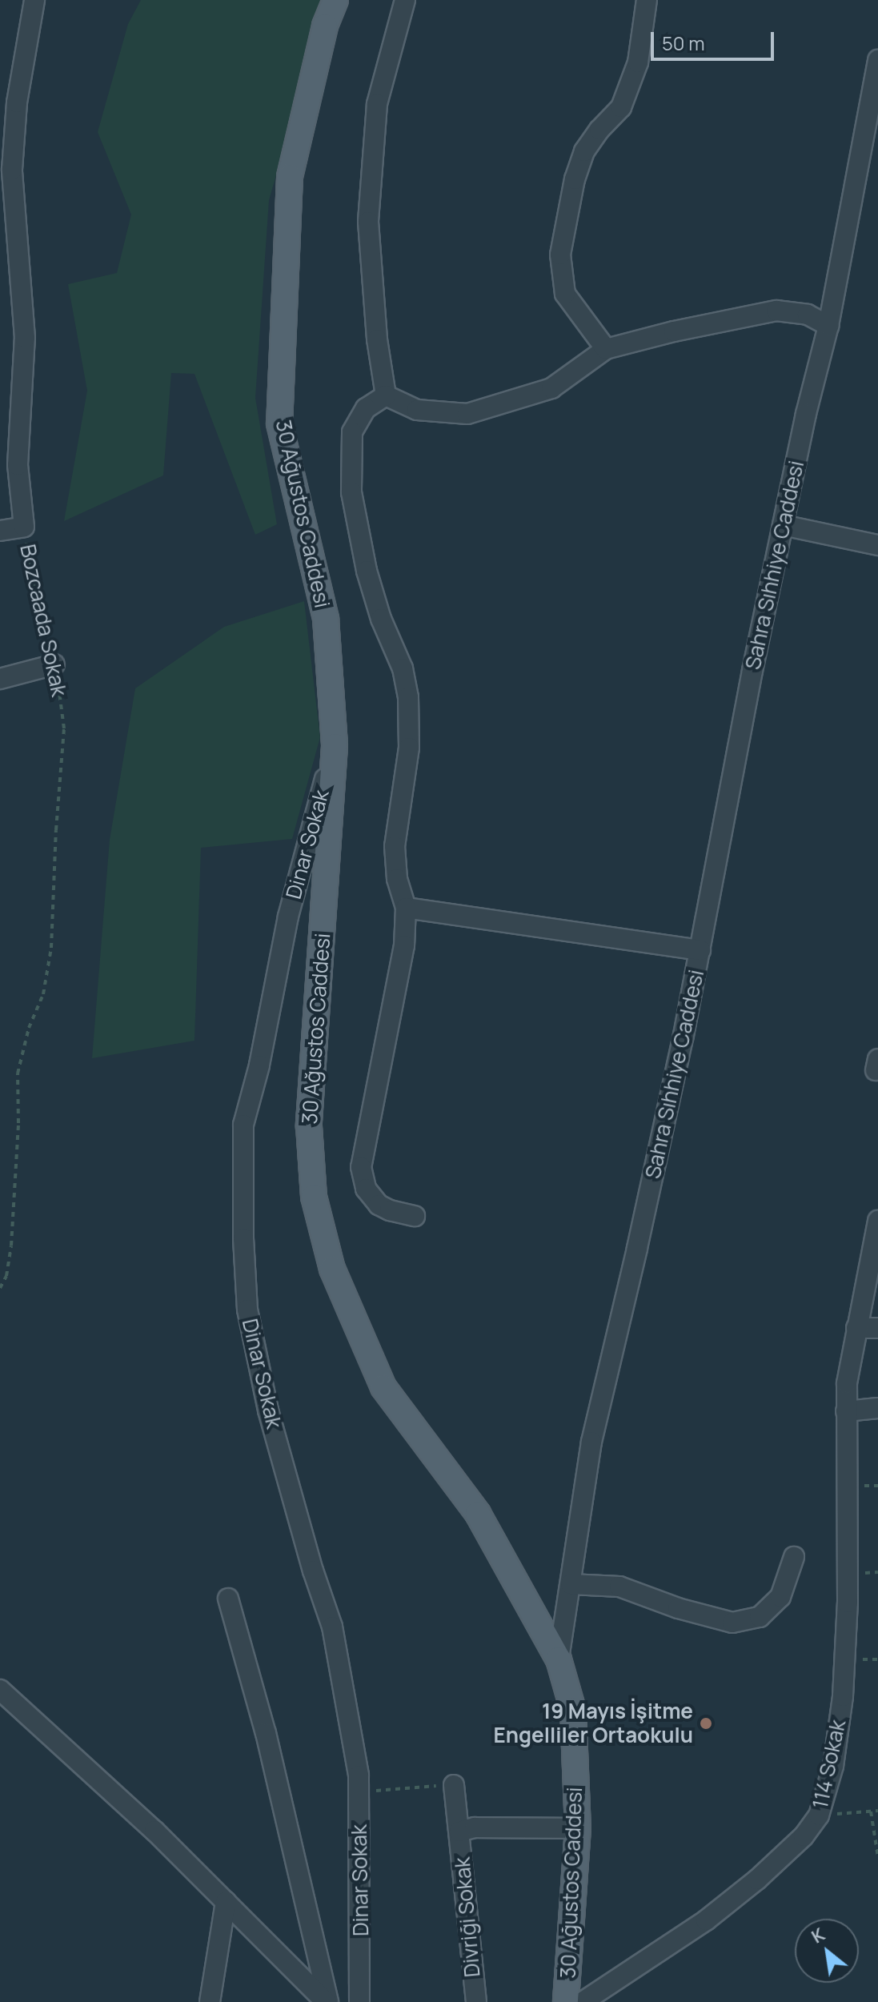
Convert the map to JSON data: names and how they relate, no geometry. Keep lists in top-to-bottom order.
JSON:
{
  "streets": {
    "main road": ["30 Ağustos Caddesi"],
    "street": [
      "Sahra Sıhhiye Caddesi",
      "Bozcaada Sokak",
      "Dinar Sokak",
      "114 Sokak",
      "Divriği Sokak"
    ]
  },
  "crossings": [
    ["30 Ağustos Caddesi", "Sahra Sıhhiye Caddesi"],
    ["30 Ağustos Caddesi", "Dinar Sokak"]
  ],
  "places": ["19 Mayıs İşitme Engelliler Ortaokulu"],
  "scale_bar": "50 m",
  "north": "top left"
}
